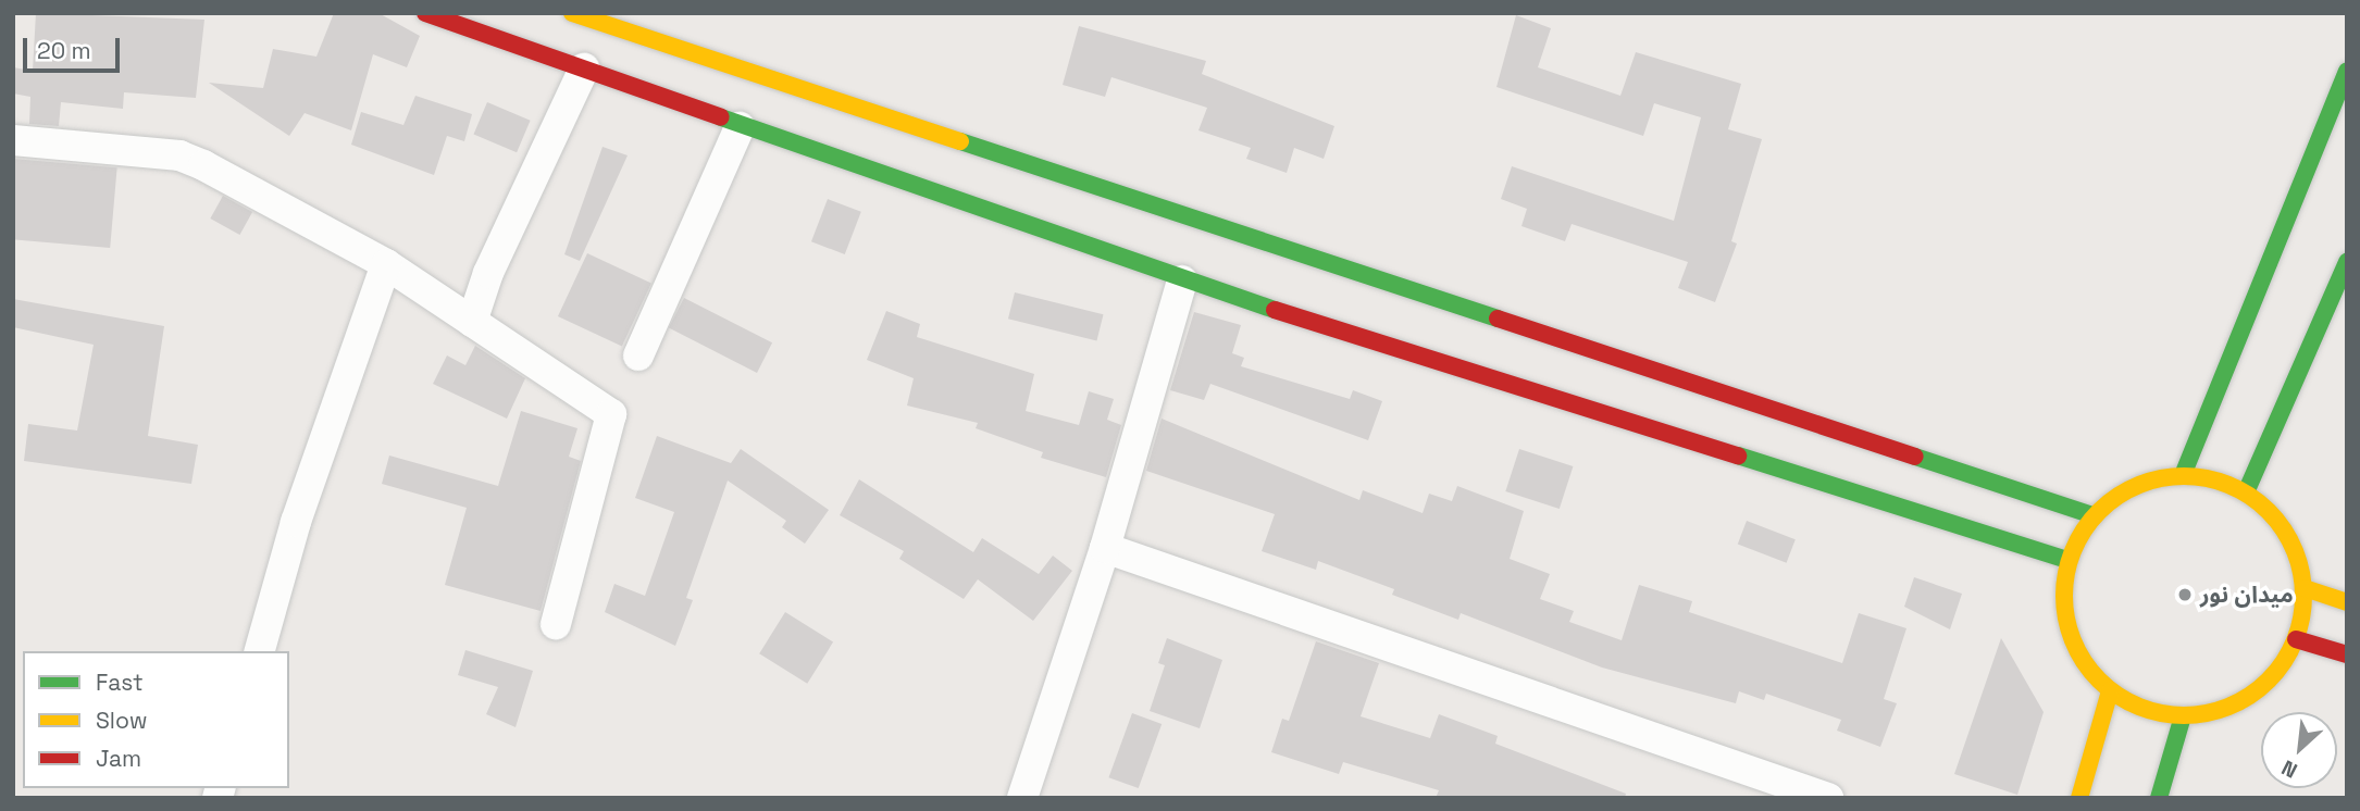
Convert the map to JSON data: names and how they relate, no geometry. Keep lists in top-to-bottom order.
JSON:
{
  "places": ["میدان نور"],
  "legend": ["Fast", "Slow", "Jam"],
  "scale_bar": "20 m",
  "north": "bottom left"
}
